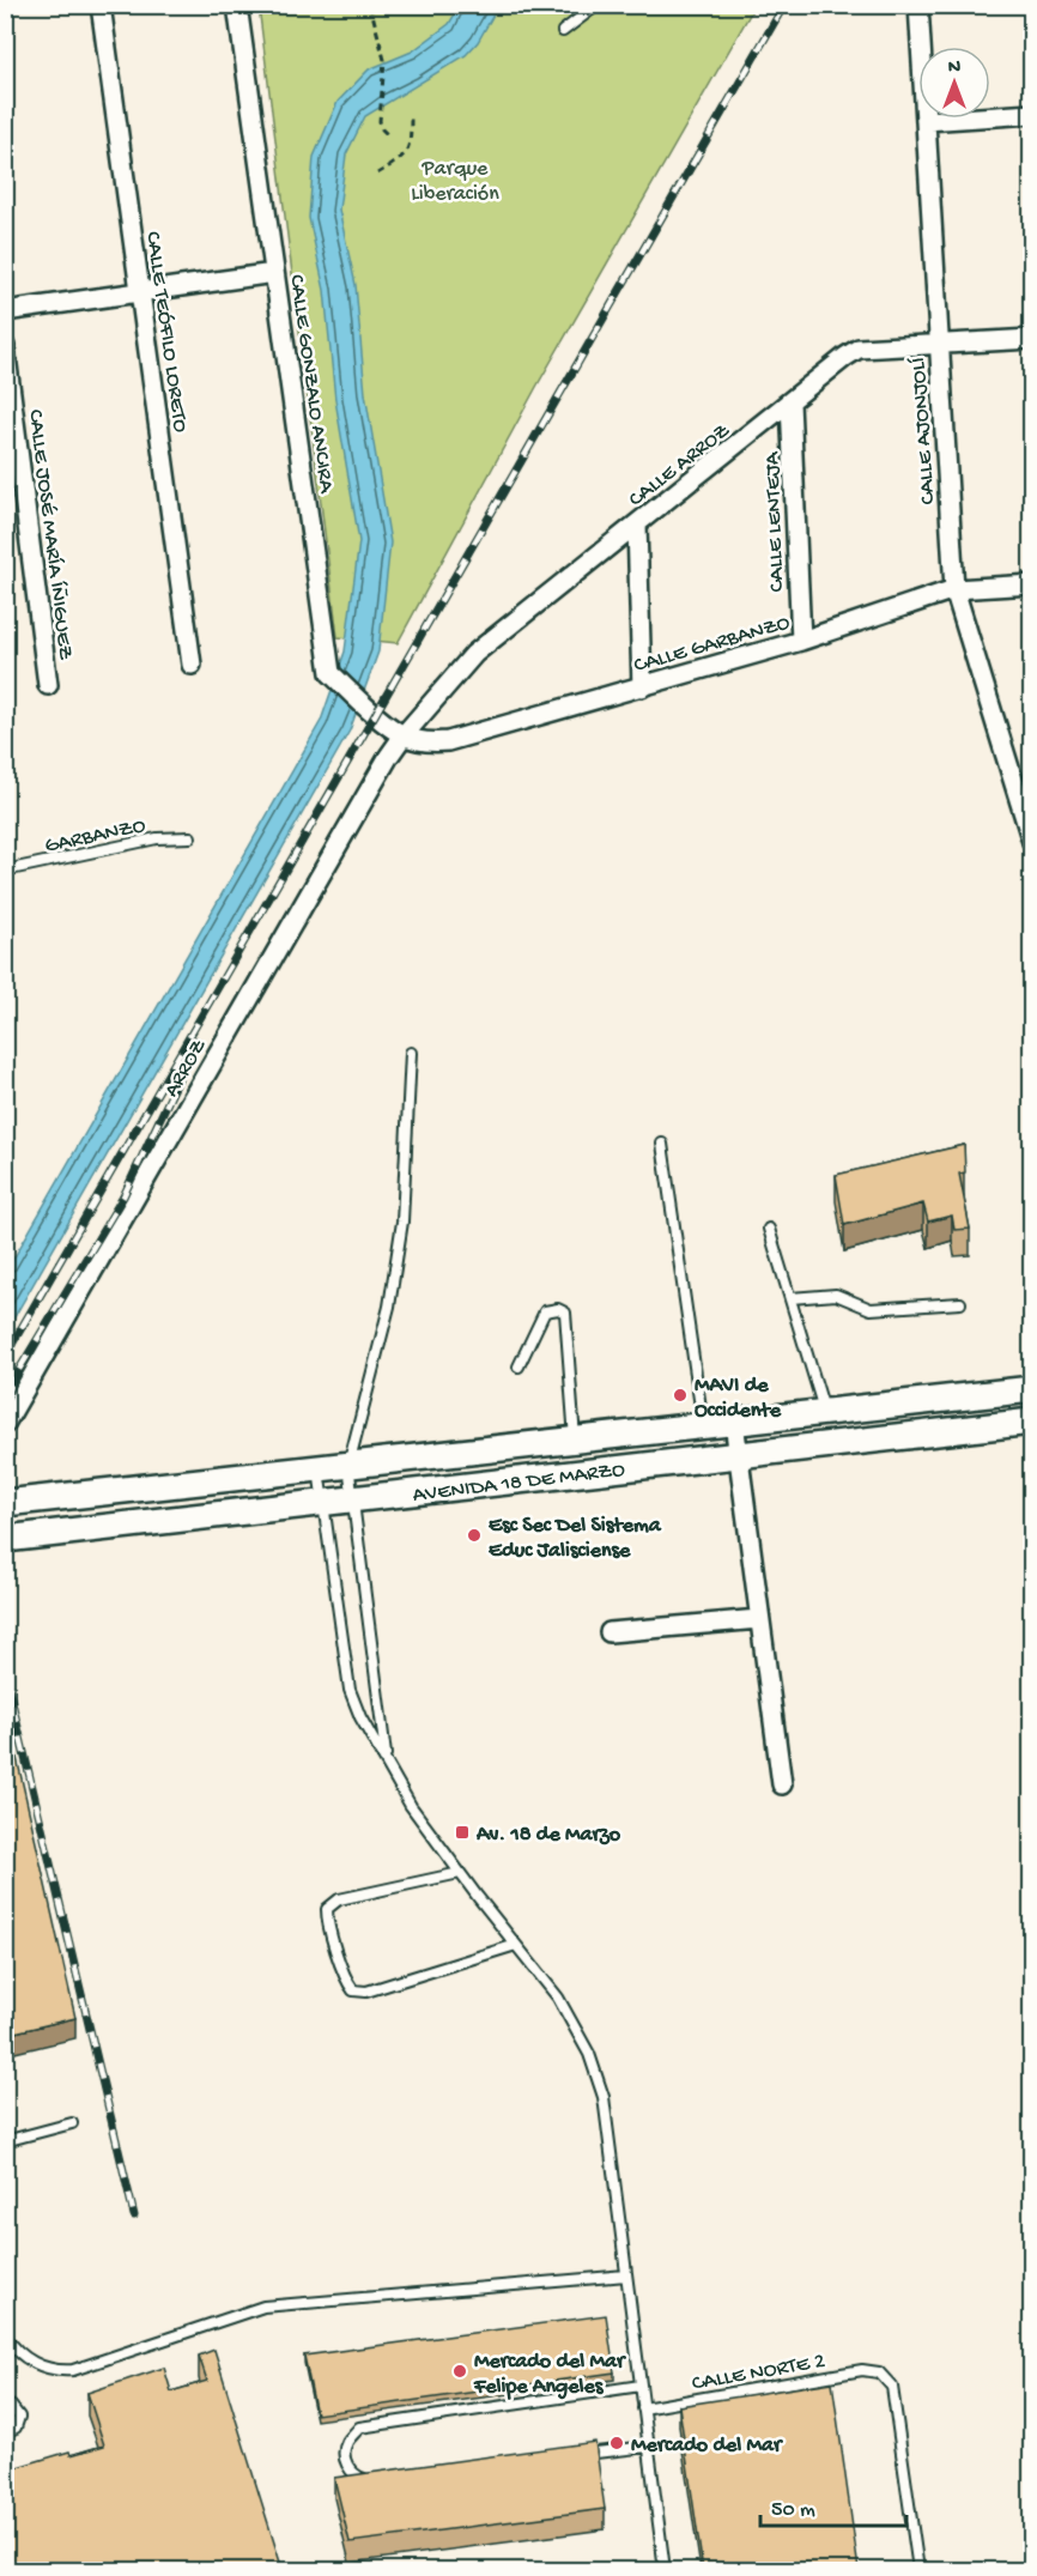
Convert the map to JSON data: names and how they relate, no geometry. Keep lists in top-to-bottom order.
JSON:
{
  "streets": {
    "street": [
      "CALLE TEÓFILO LORETO",
      "CALLE GONZALO ANCIRA",
      "CALLE AJONJOLÍ",
      "CALLE ARROZ",
      "CALLE LENTEJA",
      "CALLE JOSÉ MARÍA ÍÑIGUEZ",
      "CALLE GARBANZO",
      "ARROZ",
      "AVENIDA 18 DE MARZO"
    ],
    "lane": ["GARBANZO", "CALLE NORTE 2"]
  },
  "crossings": [
    ["CALLE GONZALO ANCIRA", "CALLE ARROZ"],
    ["CALLE GONZALO ANCIRA", "CALLE GARBANZO"],
    ["CALLE GONZALO ANCIRA", "ARROZ"],
    ["CALLE AJONJOLÍ", "CALLE ARROZ"],
    ["CALLE AJONJOLÍ", "CALLE GARBANZO"],
    ["CALLE ARROZ", "CALLE LENTEJA"],
    ["CALLE ARROZ", "CALLE GARBANZO"],
    ["CALLE ARROZ", "ARROZ"],
    ["CALLE LENTEJA", "CALLE GARBANZO"],
    ["CALLE GARBANZO", "ARROZ"]
  ],
  "parks": ["Parque Liberación"],
  "places": {
    "other": [
      "MAVI de Occidente",
      "Esc Sec Del Sistema Educ Jalisciense",
      "Mercado del Mar Felipe Angeles",
      "Mercado del Mar"
    ],
    "transit": ["Av. 18 de Marzo"]
  },
  "scale_bar": "50 m",
  "north": "top"
}
